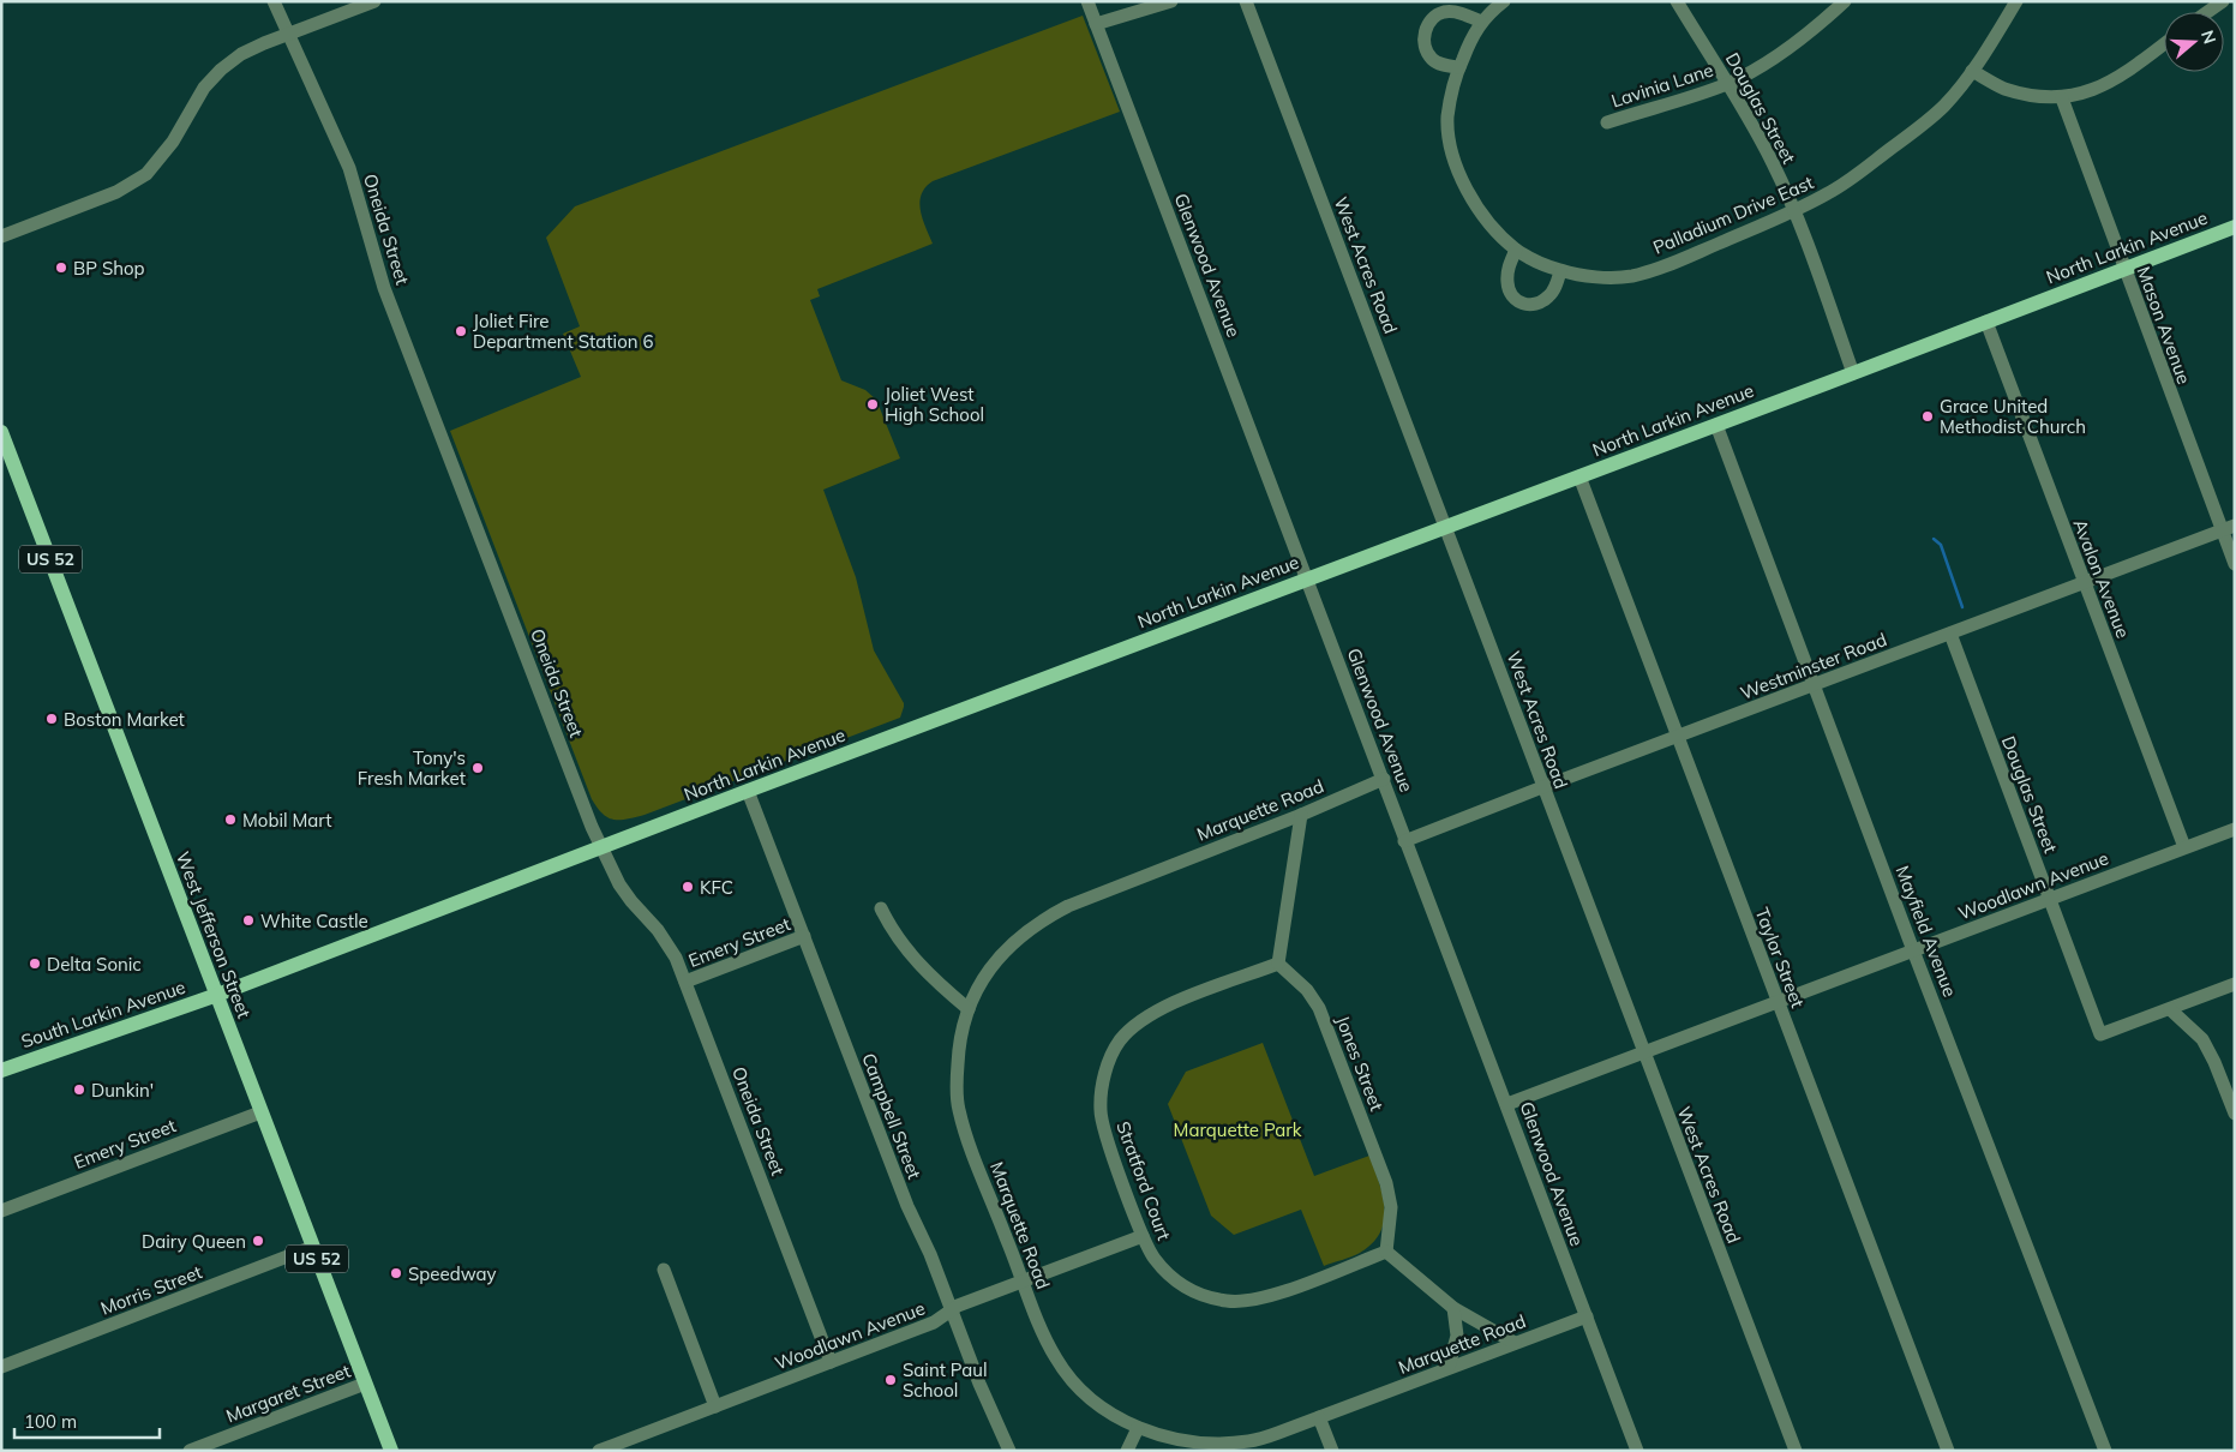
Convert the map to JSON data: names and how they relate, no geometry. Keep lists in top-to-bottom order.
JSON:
{
  "streets": {
    "main road": [
      "North Larkin Avenue",
      "US 52",
      "West Jefferson Street",
      "South Larkin Avenue"
    ],
    "street": [
      "Lavinia Lane",
      "Douglas Street",
      "Palladium Drive East",
      "Oneida Street",
      "Glenwood Avenue",
      "West Acres Road",
      "Mason Avenue",
      "Avalon Avenue",
      "Westminster Road",
      "Marquette Road",
      "Woodlawn Avenue",
      "Mayfield Avenue",
      "Emery Street",
      "Taylor Street",
      "Jones Street",
      "Campbell Street",
      "Stratford Court",
      "Morris Street",
      "Margaret Street"
    ]
  },
  "crossings": [
    ["Lavinia Lane", "Douglas Street"],
    ["Douglas Street", "Palladium Drive East"],
    ["Douglas Street", "North Larkin Avenue"],
    ["Douglas Street", "Westminster Road"],
    ["Douglas Street", "Woodlawn Avenue"],
    ["Oneida Street", "North Larkin Avenue"],
    ["Oneida Street", "Woodlawn Avenue"],
    ["Oneida Street", "Emery Street"],
    ["North Larkin Avenue", "Glenwood Avenue"],
    ["North Larkin Avenue", "West Acres Road"],
    ["North Larkin Avenue", "Mason Avenue"],
    ["North Larkin Avenue", "Avalon Avenue"],
    ["North Larkin Avenue", "Mayfield Avenue"],
    ["North Larkin Avenue", "West Jefferson Street"],
    ["North Larkin Avenue", "Taylor Street"],
    ["North Larkin Avenue", "South Larkin Avenue"],
    ["North Larkin Avenue", "Campbell Street"],
    ["Glenwood Avenue", "Westminster Road"],
    ["Glenwood Avenue", "Marquette Road"],
    ["Glenwood Avenue", "Woodlawn Avenue"],
    ["West Acres Road", "Westminster Road"],
    ["West Acres Road", "Woodlawn Avenue"],
    ["Mason Avenue", "Westminster Road"],
    ["Avalon Avenue", "Westminster Road"],
    ["Avalon Avenue", "Woodlawn Avenue"],
    ["Westminster Road", "Mayfield Avenue"],
    ["Westminster Road", "Taylor Street"],
    ["Marquette Road", "Woodlawn Avenue"],
    ["Woodlawn Avenue", "Mayfield Avenue"],
    ["Woodlawn Avenue", "Taylor Street"],
    ["Woodlawn Avenue", "Campbell Street"],
    ["Woodlawn Avenue", "Stratford Court"],
    ["West Jefferson Street", "Emery Street"],
    ["West Jefferson Street", "South Larkin Avenue"],
    ["West Jefferson Street", "Morris Street"],
    ["West Jefferson Street", "Margaret Street"],
    ["Emery Street", "Campbell Street"],
    ["Jones Street", "Stratford Court"]
  ],
  "parks": ["Marquette Park"],
  "places": [
    "BP Shop",
    "Joliet Fire Department Station 6",
    "Joliet West High School",
    "Grace United Methodist Church",
    "Boston Market",
    "Tony's Fresh Market",
    "Mobil Mart",
    "KFC",
    "White Castle",
    "Delta Sonic",
    "Dunkin'",
    "Dairy Queen",
    "Speedway",
    "Saint Paul School"
  ],
  "scale_bar": "100 m",
  "north": "right"
}
